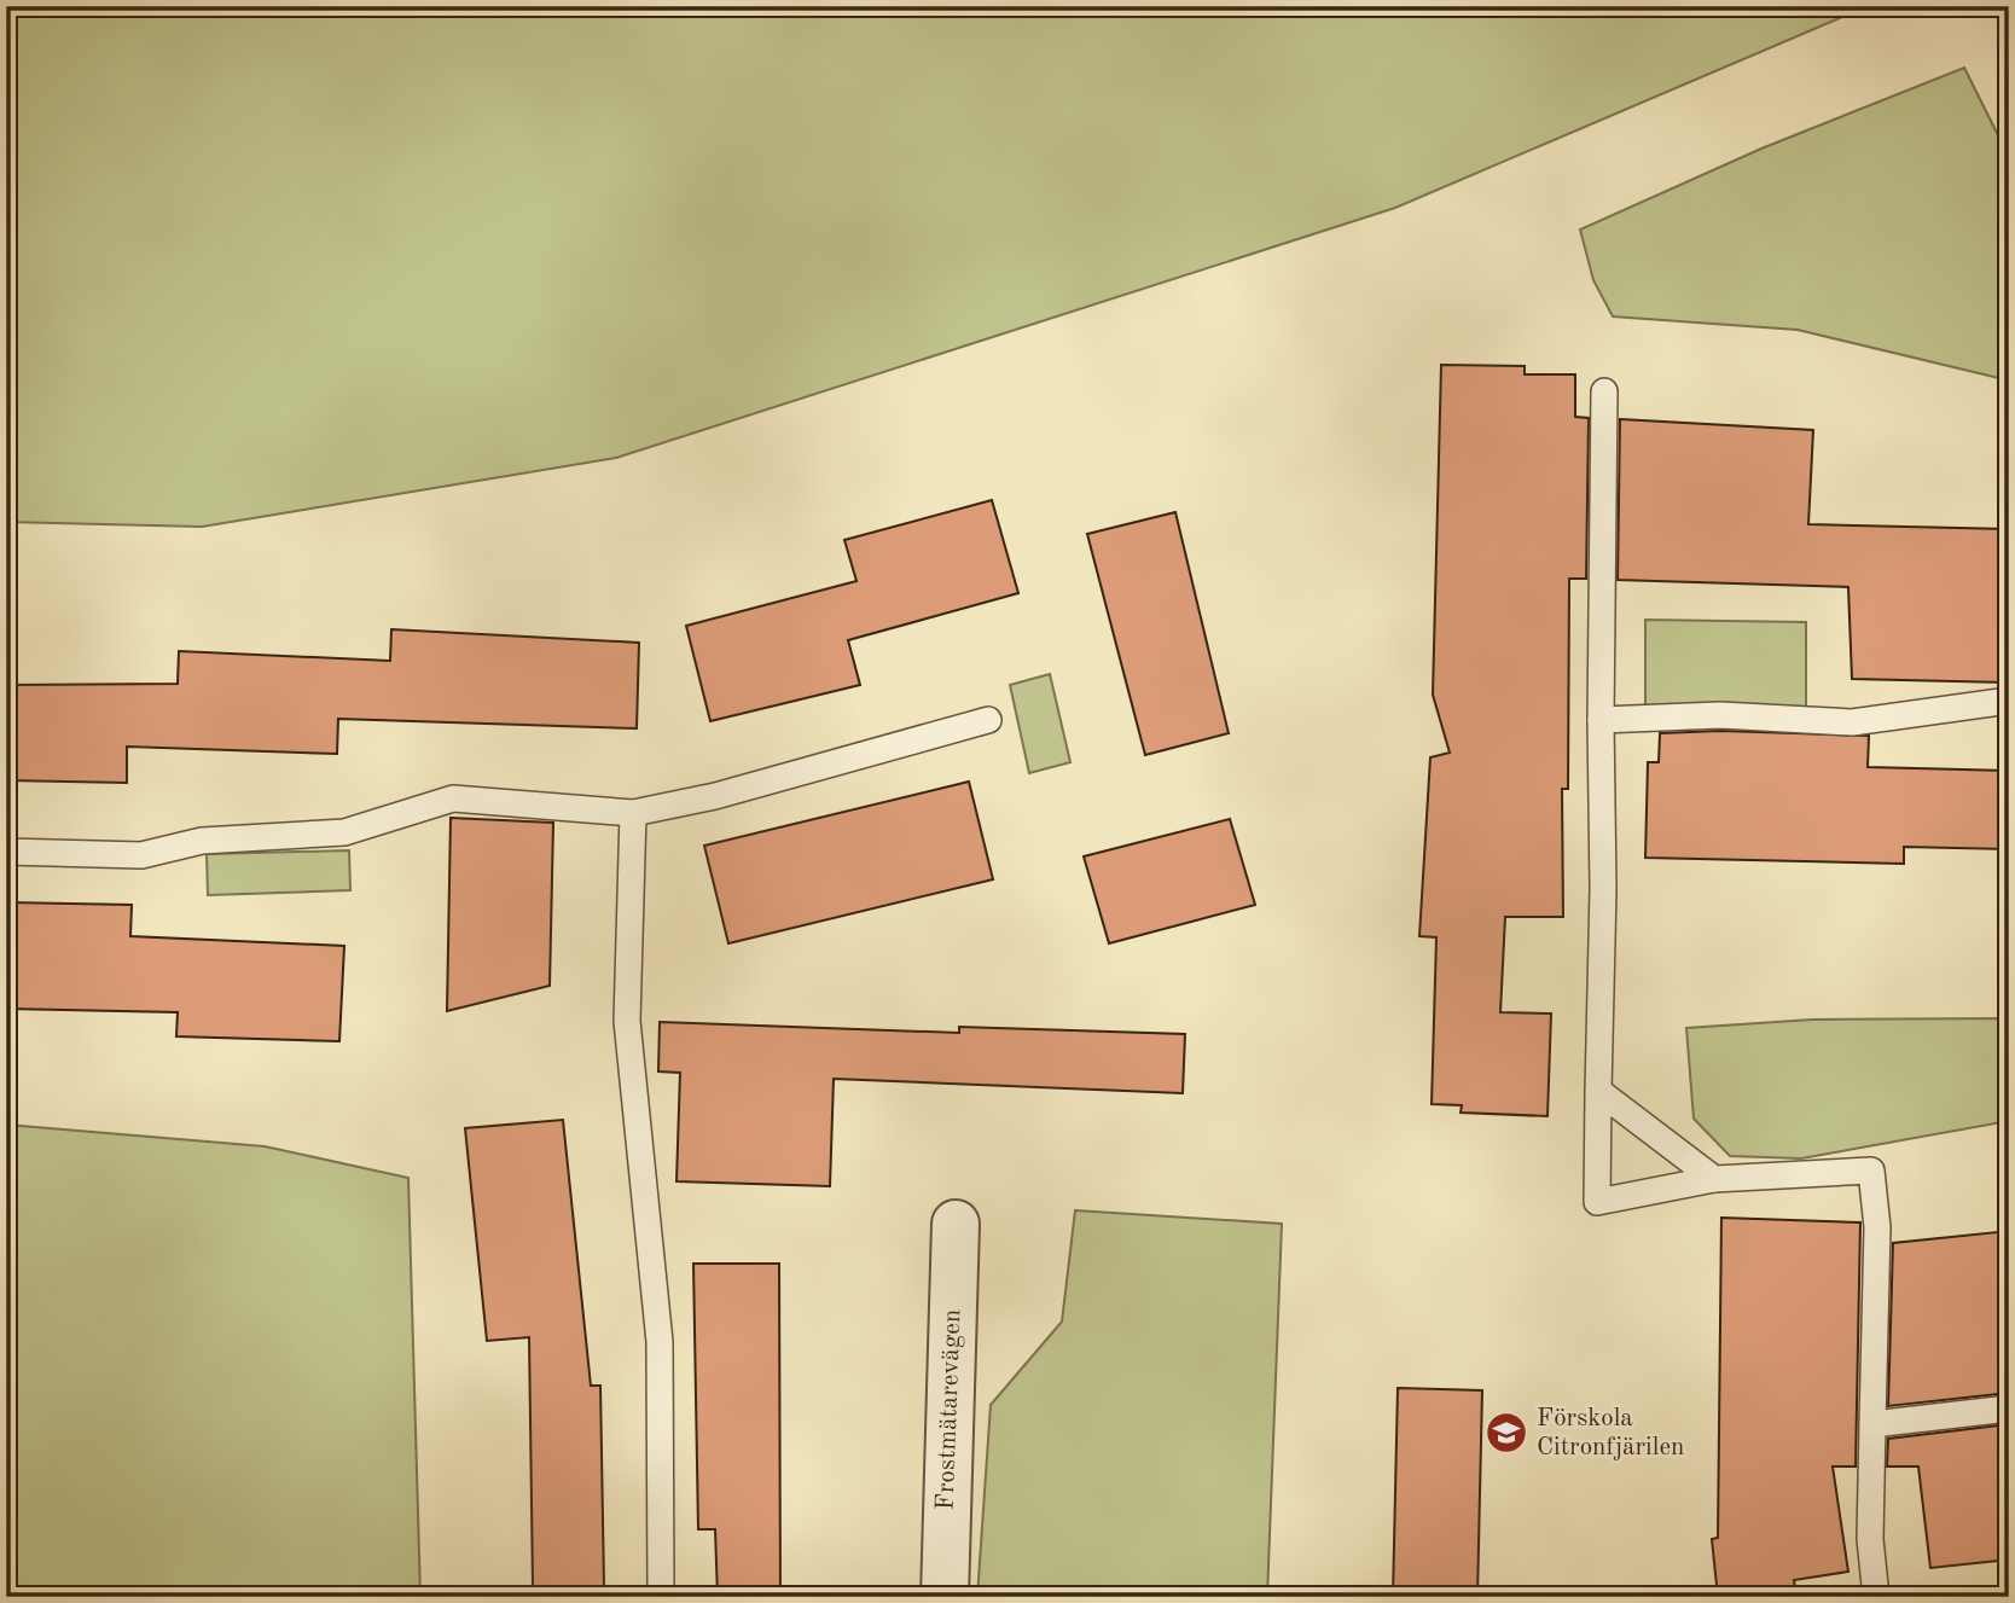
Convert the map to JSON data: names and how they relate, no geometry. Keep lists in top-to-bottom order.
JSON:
{
  "streets": {
    "street": ["Frostmätarevägen"]
  },
  "places": {
    "school or university": ["Förskola Citronfjärilen"]
  }
}
